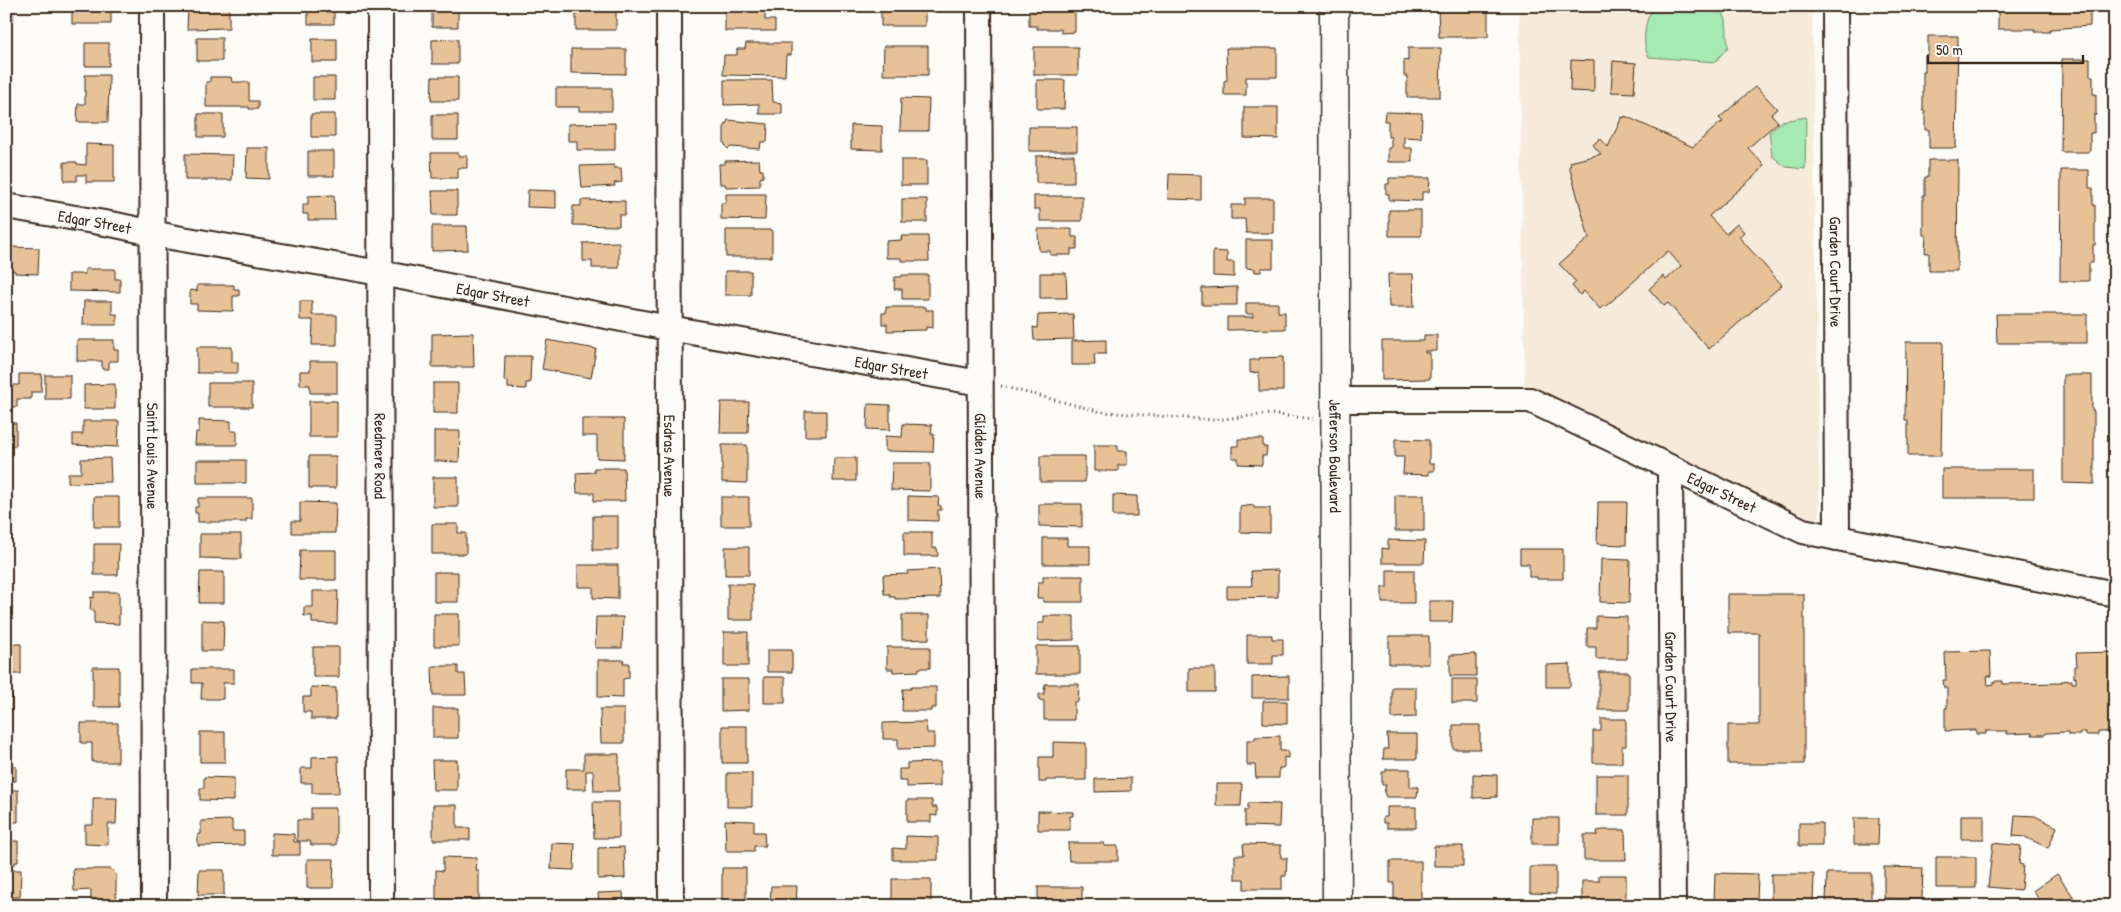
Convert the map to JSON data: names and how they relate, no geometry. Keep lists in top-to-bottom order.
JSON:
{
  "streets": {
    "street": [
      "Edgar Street",
      "Garden Court Drive",
      "Saint Louis Avenue",
      "Reedmere Road",
      "Esdras Avenue",
      "Glidden Avenue",
      "Jefferson Boulevard"
    ]
  },
  "crossings": [
    ["Edgar Street", "Garden Court Drive"],
    ["Edgar Street", "Saint Louis Avenue"],
    ["Edgar Street", "Reedmere Road"],
    ["Edgar Street", "Esdras Avenue"],
    ["Edgar Street", "Glidden Avenue"],
    ["Edgar Street", "Jefferson Boulevard"]
  ],
  "scale_bar": "50 m"
}
